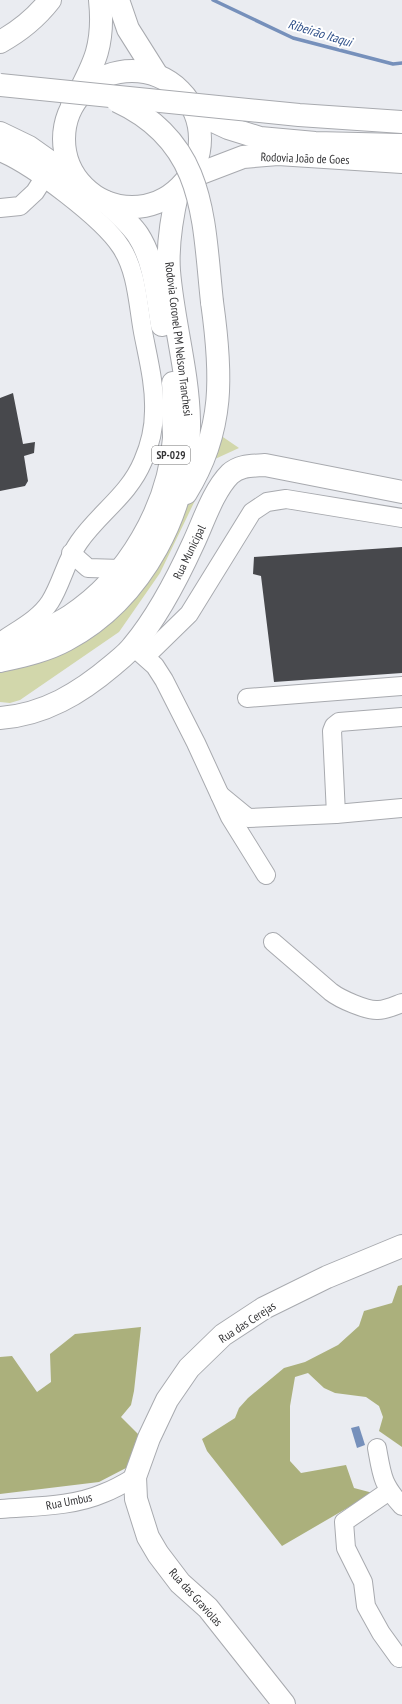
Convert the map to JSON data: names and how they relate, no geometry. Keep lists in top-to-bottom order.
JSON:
{
  "streets": {
    "main road": [
      "Rodovia João de Goes",
      "Rodovia Coronel PM Nelson Tranchesi",
      "SP-029",
      "Rua Municipal",
      "Rua das Cerejas",
      "Rua das Graviolas"
    ],
    "street": ["Rua Umbus"]
  },
  "crossings": [
    ["Rodovia João de Goes", "Rodovia Coronel PM Nelson Tranchesi"],
    ["Rua das Cerejas", "Rua Umbus"],
    ["Rua das Cerejas", "Rua das Graviolas"],
    ["Rua Umbus", "Rua das Graviolas"]
  ],
  "water": ["Ribeirão Itaqui"]
}
